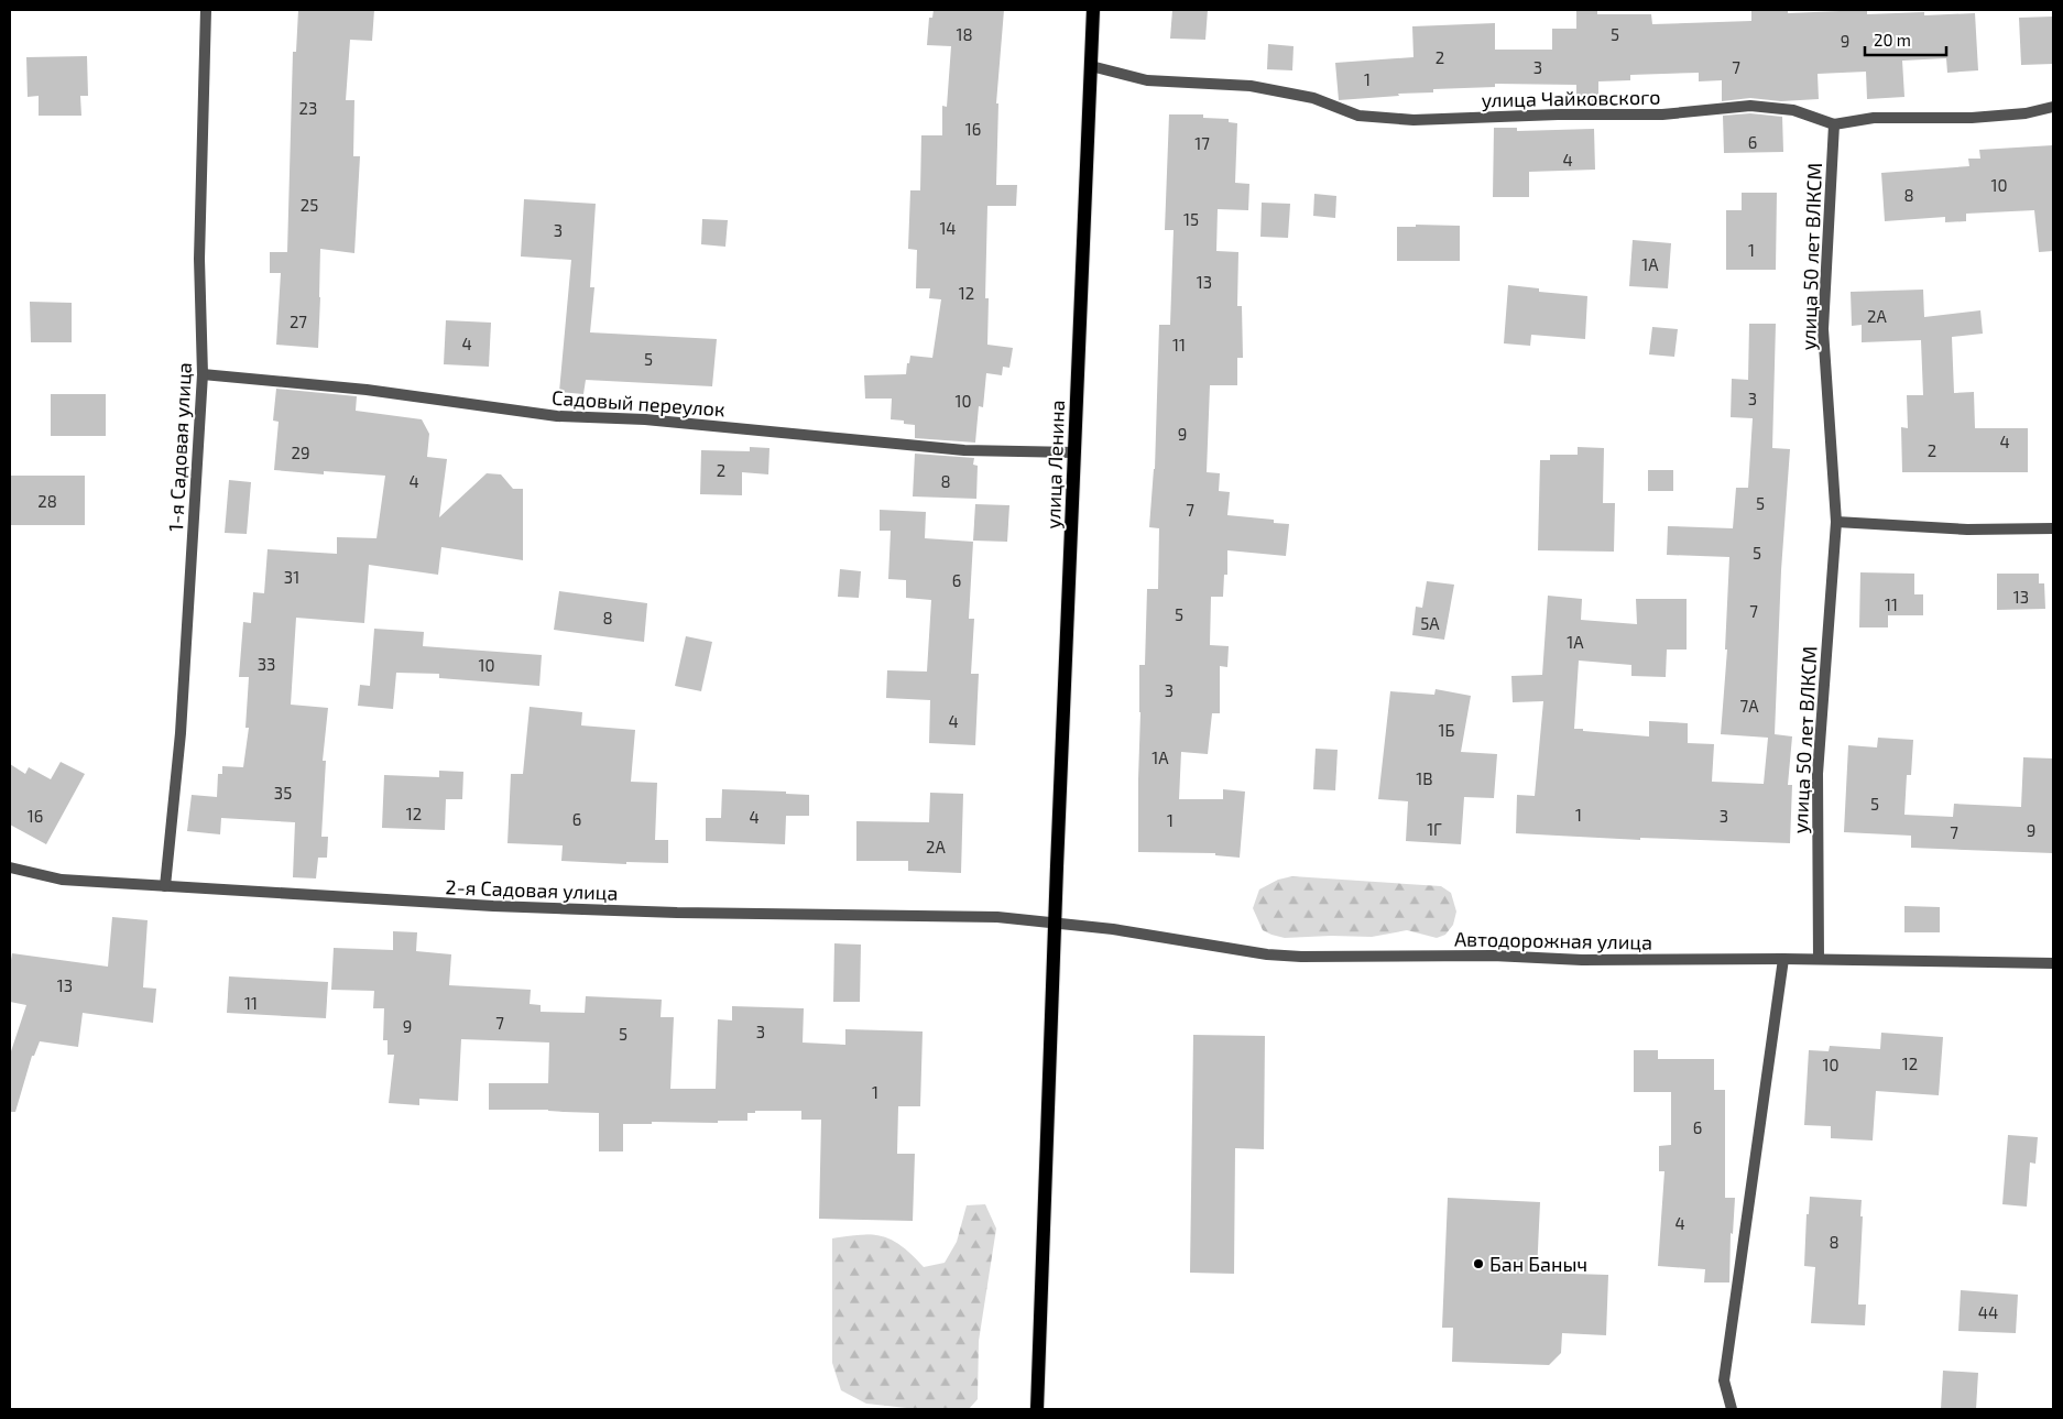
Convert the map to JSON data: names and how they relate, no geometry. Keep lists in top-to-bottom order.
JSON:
{
  "streets": {
    "main road": ["улица Ленина"],
    "street": [
      "улица Чайковского",
      "улица 50 лет ВЛКСМ",
      "Садовый переулок",
      "1-я Садовая улица",
      "2-я Садовая улица",
      "Автодорожная улица"
    ]
  },
  "crossings": [
    ["улица Чайковского", "улица 50 лет ВЛКСМ"],
    ["улица Чайковского", "улица Ленина"],
    ["улица 50 лет ВЛКСМ", "Автодорожная улица"],
    ["Садовый переулок", "1-я Садовая улица"],
    ["Садовый переулок", "улица Ленина"],
    ["1-я Садовая улица", "2-я Садовая улица"],
    ["улица Ленина", "2-я Садовая улица"],
    ["улица Ленина", "Автодорожная улица"],
    ["2-я Садовая улица", "Автодорожная улица"]
  ],
  "places": ["Бан Баныч"],
  "house_numbers": [
    "18",
    "5",
    "9",
    "2",
    "3",
    "7",
    "1",
    "23",
    "16",
    "6",
    "17",
    "4",
    "10",
    "8",
    "25",
    "15",
    "14",
    "3",
    "1",
    "1А",
    "13",
    "12",
    "2А",
    "27",
    "4",
    "11",
    "5",
    "3",
    "10",
    "9",
    "4",
    "2",
    "29",
    "2",
    "4",
    "8",
    "28",
    "5",
    "7",
    "5",
    "31",
    "6",
    "13",
    "11",
    "7",
    "5",
    "8",
    "5А",
    "1А",
    "33",
    "10",
    "3",
    "7А",
    "4",
    "1Б",
    "1А",
    "1В",
    "35",
    "5",
    "12",
    "1",
    "16",
    "3",
    "4",
    "6",
    "1",
    "1Г",
    "9",
    "7",
    "2А",
    "13",
    "11",
    "7",
    "9",
    "3",
    "5",
    "12",
    "10",
    "1",
    "6",
    "4",
    "8",
    "44"
  ],
  "scale_bar": "20 m"
}
